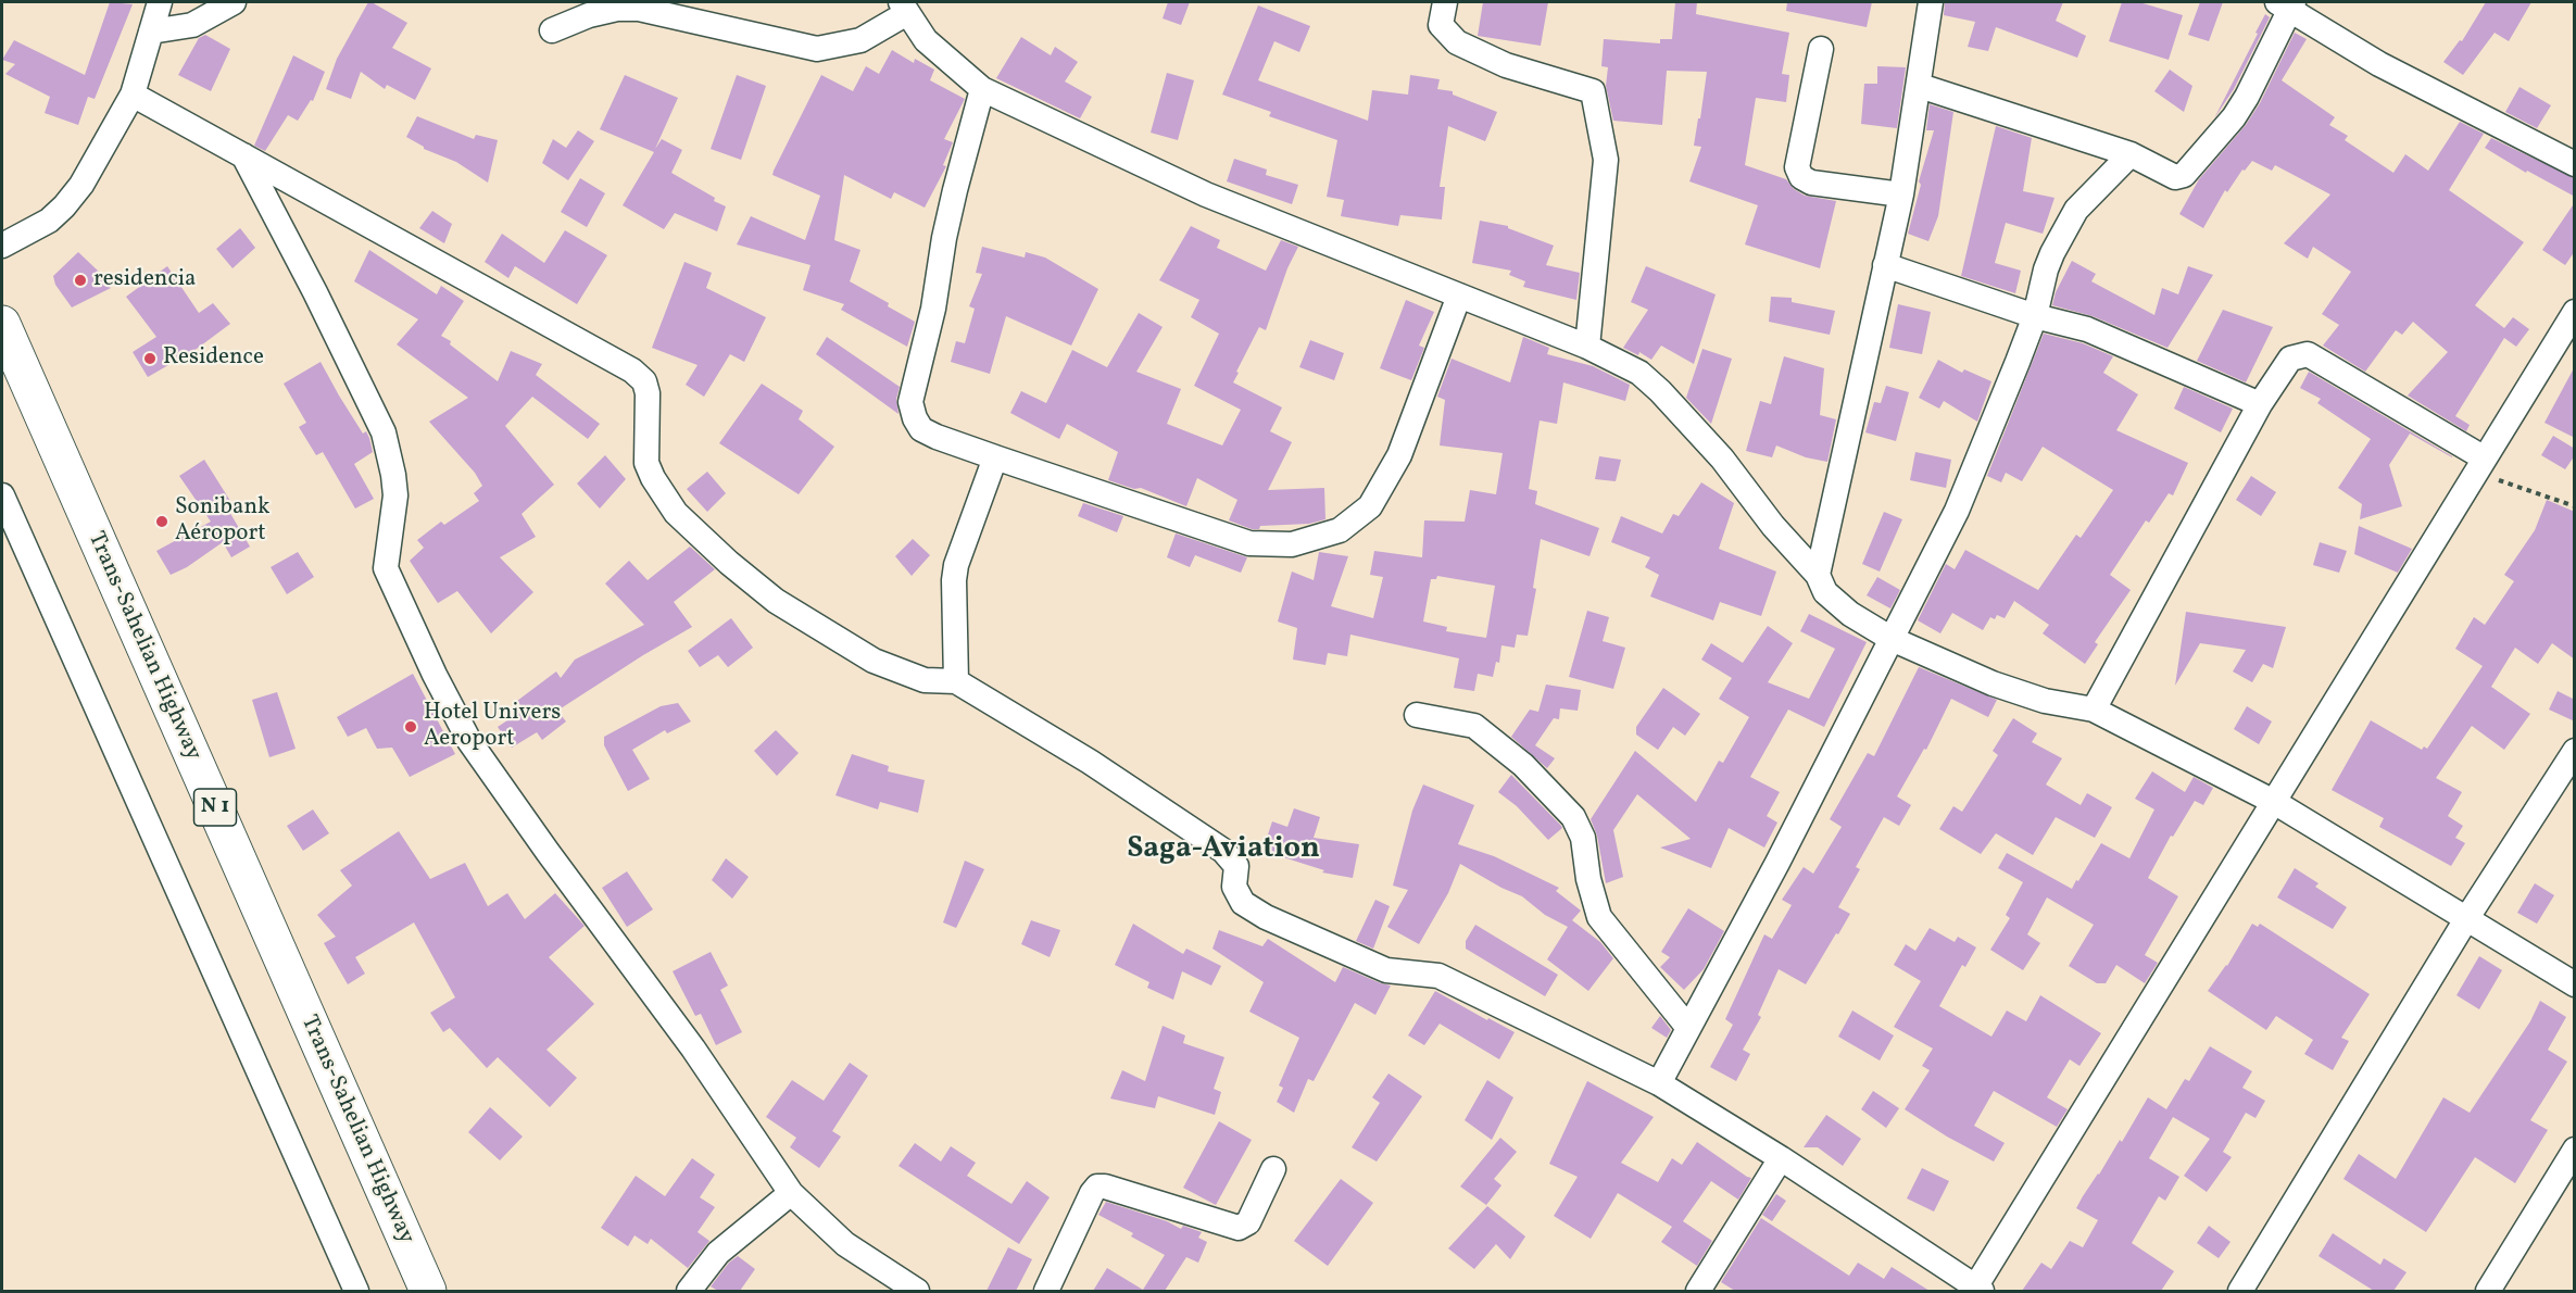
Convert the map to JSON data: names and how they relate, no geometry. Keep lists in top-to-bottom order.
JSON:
{
  "streets": {
    "highway": ["Trans-Sahelian Highway", "N 1"]
  },
  "districts": ["Saga-Aviation"],
  "places": [
    "residencia",
    "Residence",
    "Sonibank Aéroport",
    "Hotel Univers Aeroport"
  ]
}
